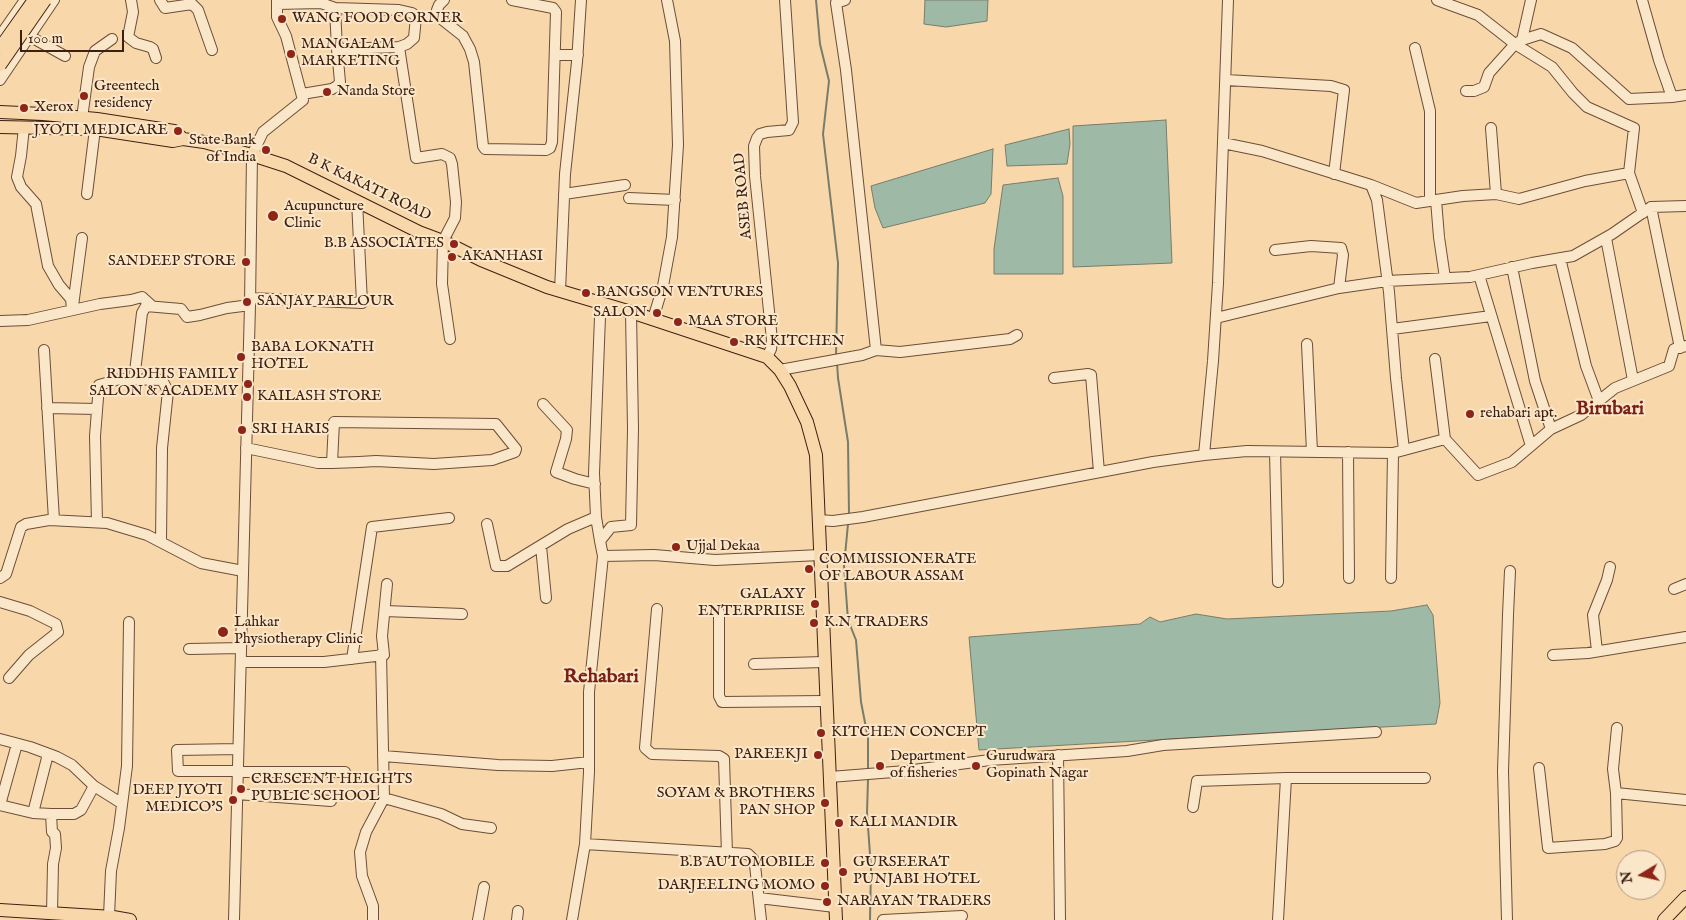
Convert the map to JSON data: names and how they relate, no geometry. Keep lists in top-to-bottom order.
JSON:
{
  "streets": {
    "main road": ["B K KAKATI ROAD"],
    "street": ["ASEB ROAD"]
  },
  "crossings": [
    ["B K KAKATI ROAD", "ASEB ROAD"]
  ],
  "districts": ["Birubari", "Rehabari"],
  "places": [
    "WANG FOOD CORNER",
    "MANGALAM MARKETING",
    "Nanda Store",
    "Greentech residency",
    "Xerox",
    "JYOTI MEDICARE",
    "State Bank of India",
    "Acupuncture Clinic",
    "B.B ASSOCIATES",
    "AKANHASI",
    "SANDEEP STORE",
    "BANGSON VENTURES",
    "SANJAY PARLOUR",
    "SALON",
    "MAA STORE",
    "RK KITCHEN",
    "BABA LOKNATH HOTEL",
    "RIDDHIS FAMILY SALON & ACADEMY",
    "KAILASH STORE",
    "rehabari apt.",
    "SRI HARIS",
    "Ujjal Dekaa",
    "COMMISSIONERATE OF LABOUR ASSAM",
    "GALAXY ENTERPRIISE",
    "K.N TRADERS",
    "Lahkar Physiotherapy Clinic",
    "KITCHEN CONCEPT",
    "PAREEKJI",
    "Department of fisheries",
    "Gurudwara Gopinath Nagar",
    "CRESCENT HEIGHTS PUBLIC SCHOOL",
    "DEEP JYOTI MEDICO'S",
    "SOYAM & BROTHERS PAN SHOP",
    "KALI MANDIR",
    "B.B AUTOMOBILE",
    "GURSEERAT PUNJABI HOTEL",
    "DARJEELING MOMO",
    "NARAYAN TRADERS"
  ],
  "scale_bar": "100 m",
  "north": "left"
}
